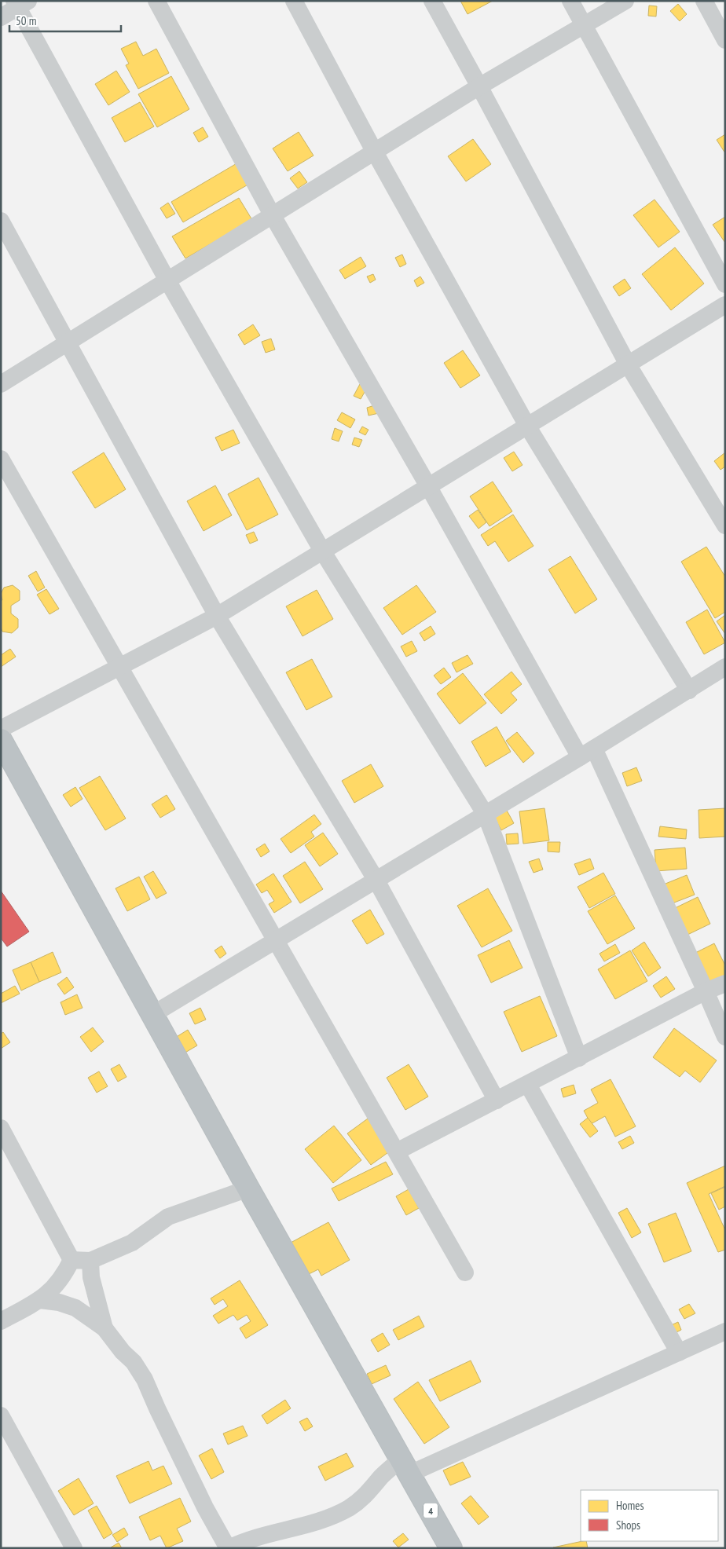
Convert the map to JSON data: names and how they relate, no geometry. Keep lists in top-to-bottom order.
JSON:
{
  "streets": {
    "highway": ["4"]
  },
  "legend": ["Homes", "Shops"],
  "scale_bar": "50 m"
}
